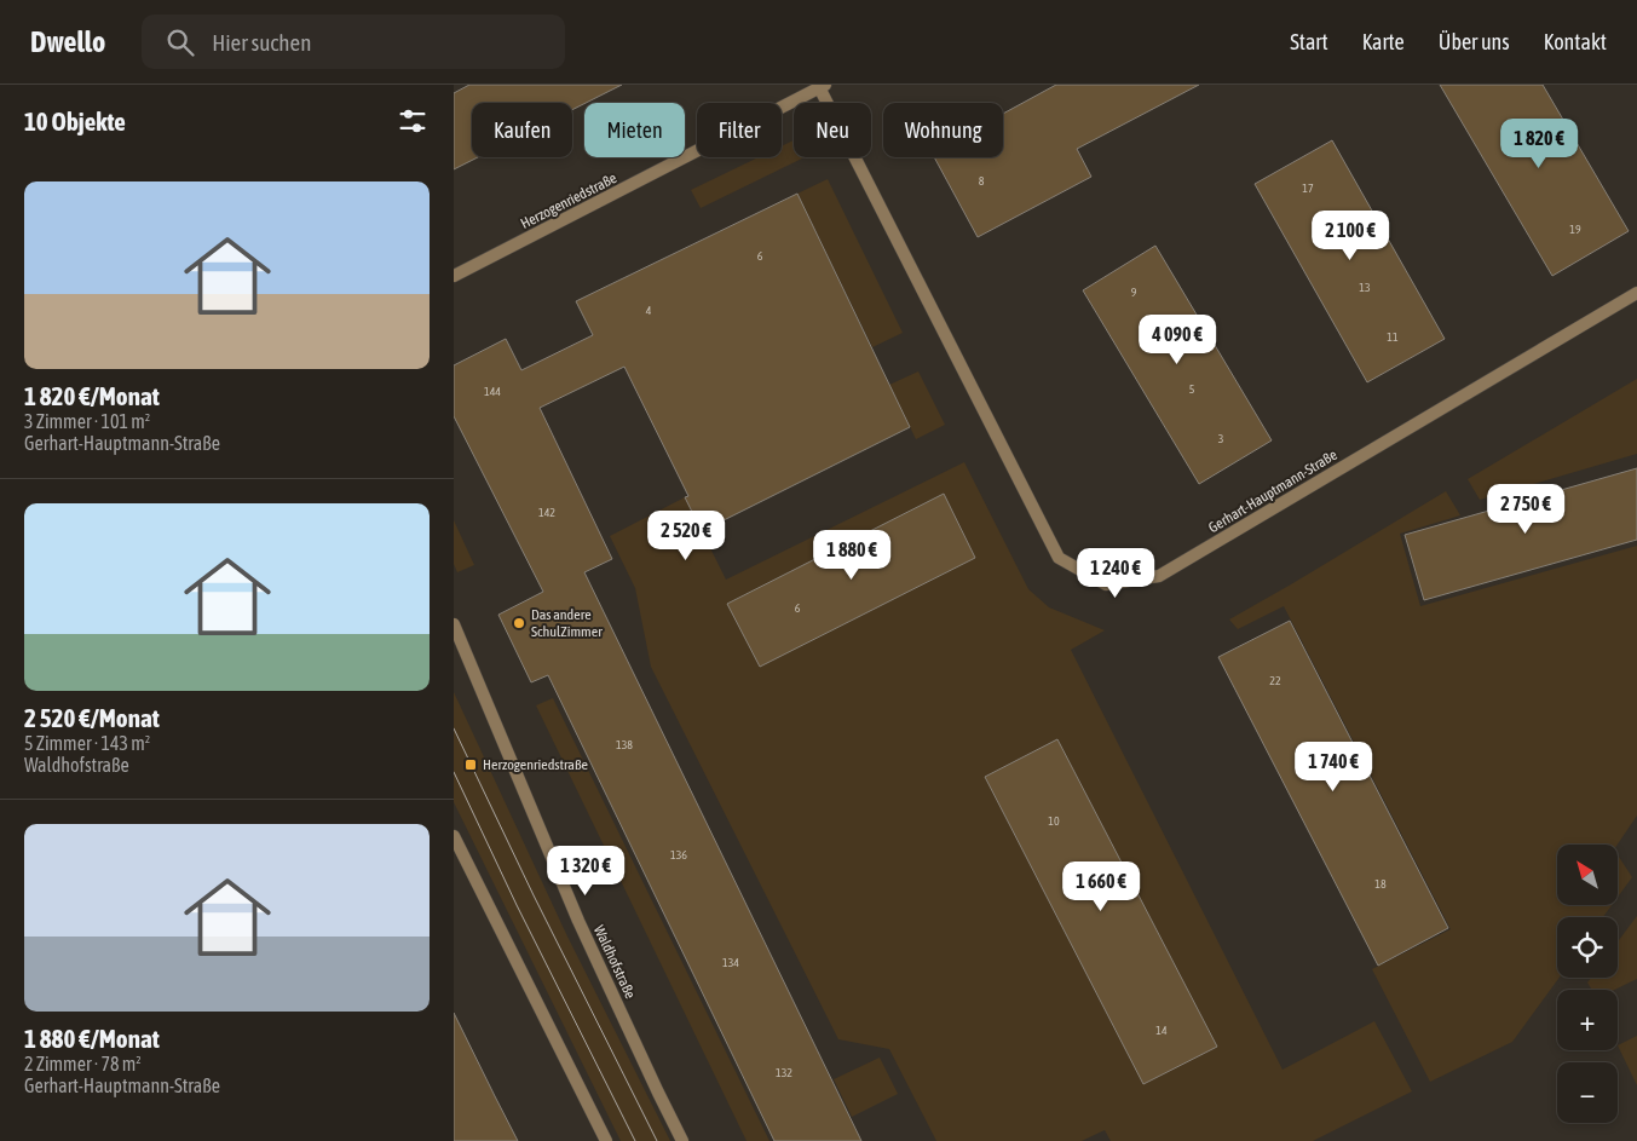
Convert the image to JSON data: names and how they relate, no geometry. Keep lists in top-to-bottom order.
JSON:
{
  "streets": {
    "street": ["Herzogenriedstraße", "Gerhart-Hauptmann-Straße", "Waldhofstraße"]
  },
  "crossings": [
    ["Herzogenriedstraße", "Gerhart-Hauptmann-Straße"]
  ],
  "places": {
    "other": ["Das andere SchulZimmer"],
    "transit": ["Herzogenriedstraße"]
  },
  "house_numbers": [
    "8",
    "17",
    "19",
    "6",
    "13",
    "9",
    "4",
    "11",
    "5",
    "144",
    "3",
    "142",
    "6",
    "22",
    "138",
    "10",
    "136",
    "18",
    "134",
    "14",
    "132"
  ],
  "north": "top left",
  "page": {
    "header": "Dwello",
    "search": "Hier suchen",
    "nav": [
      "Start",
      "Karte",
      "Über uns",
      "Kontakt"
    ],
    "heading": "10 Objekte",
    "chip": [
      "Kaufen",
      "Mieten",
      "Filter",
      "Neu",
      "Wohnung"
    ],
    "price": [
      "1 820 €",
      "2 100 €",
      "4 090 €",
      "2 750 €",
      "2 520 €",
      "1 880 €",
      "1 240 €",
      "1 740 €",
      "1 320 €",
      "1 660 €"
    ],
    "list": [
      {
        "name": "1 820 €/Monat",
        "note": "3 Zimmer · 101 m² · Gerhart-Hauptmann-Straße"
      },
      {
        "name": "2 520 €/Monat",
        "note": "5 Zimmer · 143 m² · Waldhofstraße"
      },
      {
        "name": "1 880 €/Monat",
        "note": "2 Zimmer · 78 m² · Gerhart-Hauptmann-Straße"
      }
    ],
    "map_buttons": ["+", "−"]
  }
}
